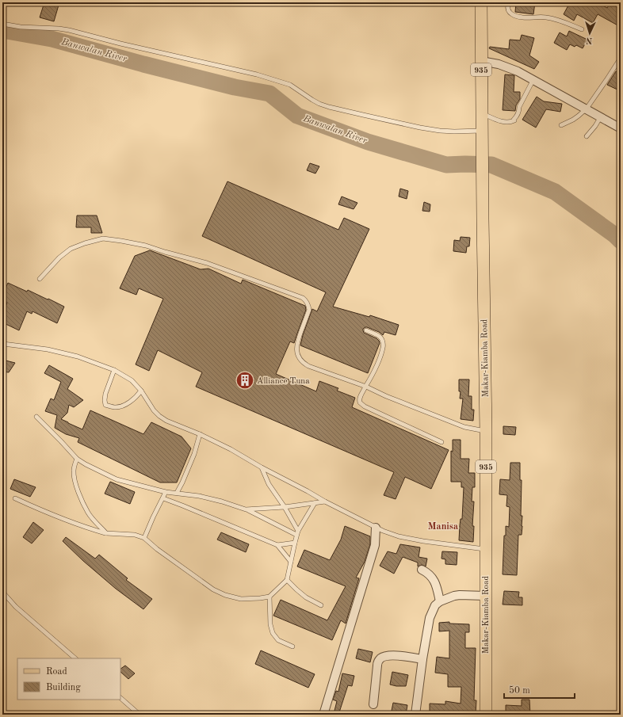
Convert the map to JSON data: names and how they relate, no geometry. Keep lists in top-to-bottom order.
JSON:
{
  "streets": {
    "main road": ["935", "Makar-Kiamba Road"]
  },
  "districts": ["Manisa"],
  "water": ["Banwalan River"],
  "places": {
    "building": ["Alliance Tuna"]
  },
  "legend": ["Road", "Building"],
  "scale_bar": "50 m",
  "north": "bottom"
}
